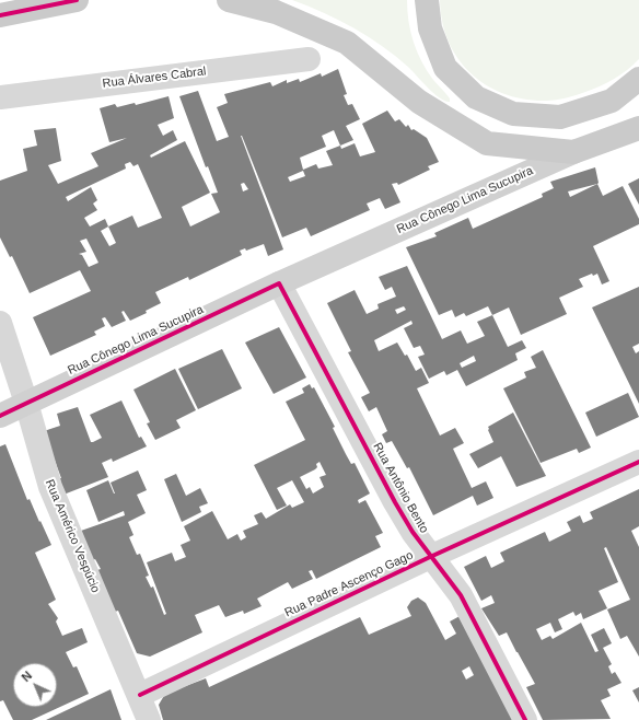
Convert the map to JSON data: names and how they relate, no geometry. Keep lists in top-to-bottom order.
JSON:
{
  "streets": {
    "street": [
      "Rua Álvares Cabral",
      "Rua Cônego Lima Sucupira",
      "Rua Antônio Bento",
      "Rua Américo Vespúcio",
      "Rua Padre Ascenço Gago"
    ]
  },
  "crossings": [
    ["Rua Cônego Lima Sucupira", "Rua Antônio Bento"],
    ["Rua Cônego Lima Sucupira", "Rua Américo Vespúcio"],
    ["Rua Antônio Bento", "Rua Padre Ascenço Gago"],
    ["Rua Américo Vespúcio", "Rua Padre Ascenço Gago"]
  ],
  "north": "top left"
}
